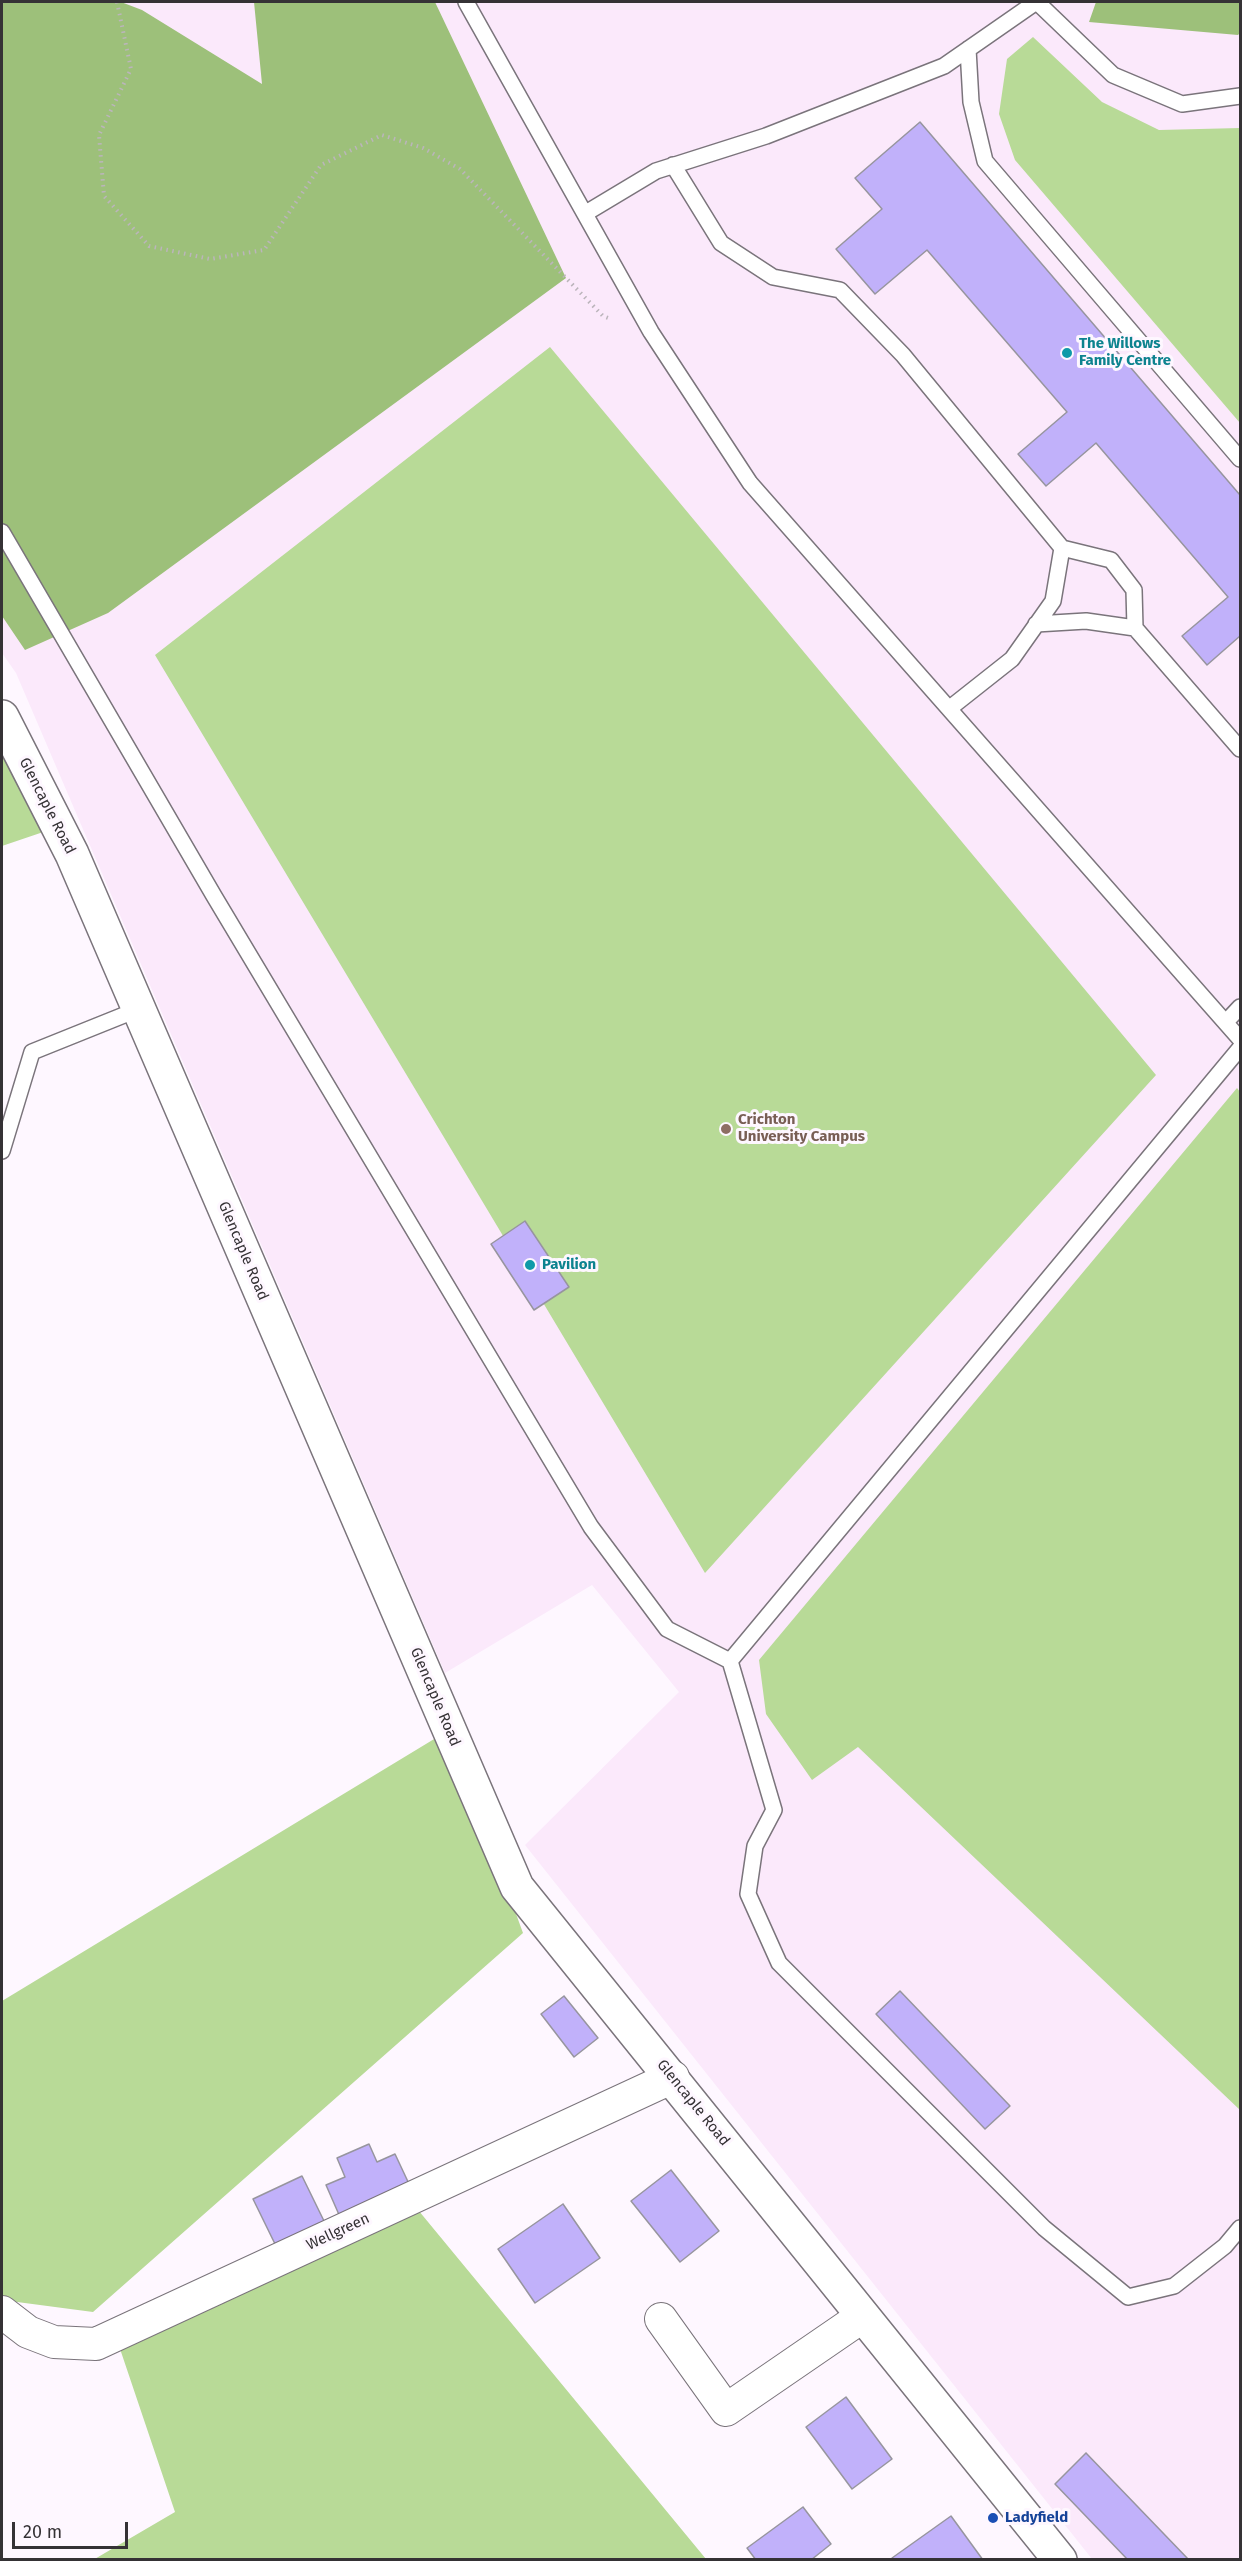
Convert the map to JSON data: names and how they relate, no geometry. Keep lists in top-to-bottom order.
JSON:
{
  "streets": {
    "main road": ["Glencaple Road"],
    "street": ["Wellgreen"]
  },
  "crossings": [
    ["Glencaple Road", "Wellgreen"]
  ],
  "places": [
    "The Willows Family Centre",
    "Crichton University Campus",
    "Pavilion",
    "Ladyfield"
  ],
  "scale_bar": "20 m"
}
